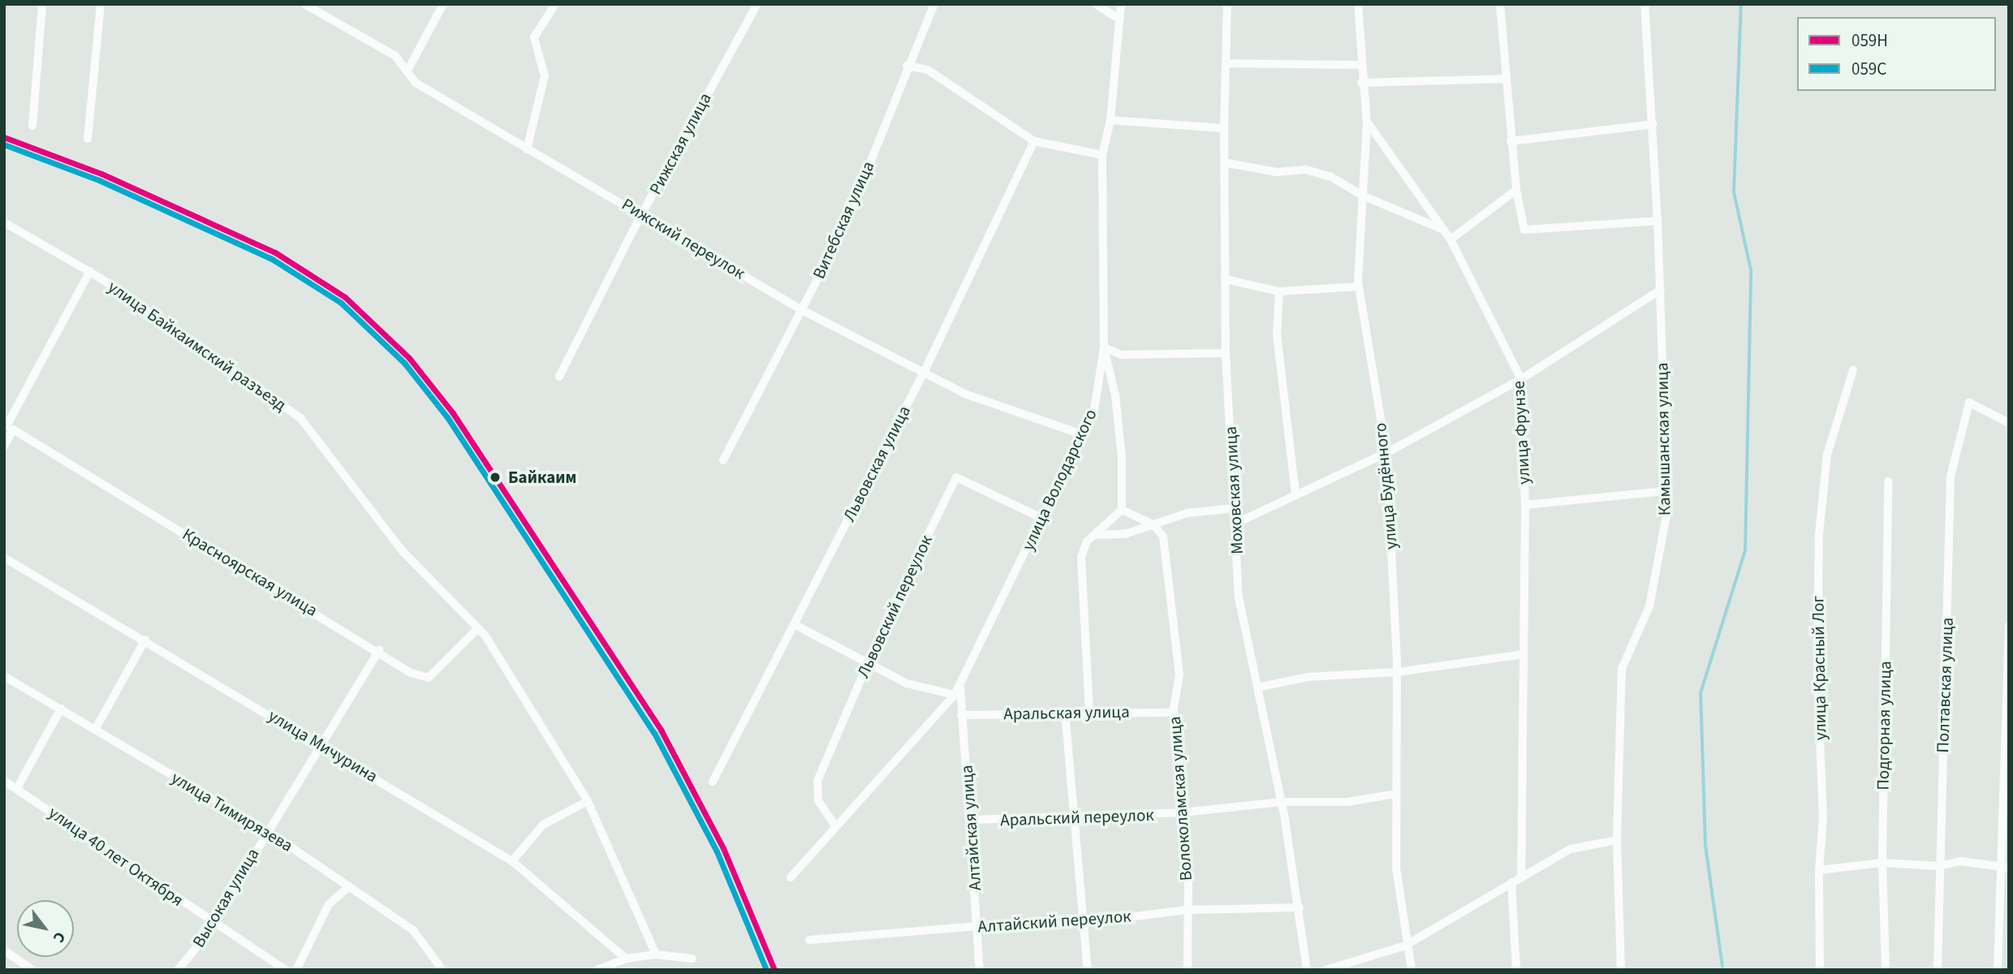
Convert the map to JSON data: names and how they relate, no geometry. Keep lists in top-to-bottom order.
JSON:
{
  "streets": {
    "street": [
      "Рижская улица",
      "Витебская улица",
      "Рижский переулок",
      "улица Байкаимский разъезд",
      "улица Фрунзе",
      "Камышанская улица",
      "Львовская улица",
      "улица Володарского",
      "улица Будённого",
      "Моховская улица",
      "Красноярская улица",
      "Львовский переулок",
      "улица Красный Лог",
      "Полтавская улица",
      "Аральская улица",
      "Подгорная улица",
      "улица Мичурина",
      "Волоколамская улица",
      "улица Тимирязева",
      "Аральский переулок",
      "Алтайская улица",
      "улица 40 лет Октября",
      "Высокая улица",
      "Алтайский переулок"
    ]
  },
  "crossings": [
    ["Рижская улица", "Рижский переулок"],
    ["Витебская улица", "Рижский переулок"],
    ["Рижский переулок", "Львовская улица"],
    ["Рижский переулок", "улица Володарского"],
    ["улица Байкаимский разъезд", "Красноярская улица"],
    ["улица Фрунзе", "улица Будённого"],
    ["улица Володарского", "Львовский переулок"],
    ["улица Володарского", "Алтайская улица"],
    ["улица Будённого", "Аральский переулок"],
    ["Моховская улица", "Аральский переулок"],
    ["Моховская улица", "Алтайский переулок"],
    ["Красноярская улица", "Высокая улица"],
    ["Аральская улица", "Волоколамская улица"],
    ["Аральская улица", "Алтайская улица"],
    ["улица Мичурина", "Высокая улица"],
    ["Волоколамская улица", "Аральский переулок"],
    ["Волоколамская улица", "Алтайский переулок"],
    ["улица Тимирязева", "Высокая улица"],
    ["Аральский переулок", "Алтайская улица"],
    ["Алтайская улица", "Алтайский переулок"],
    ["улица 40 лет Октября", "Высокая улица"]
  ],
  "places": ["Байкаим"],
  "lines": ["transit line 059Н", "transit line 059С"],
  "legend": ["059Н", "059С"],
  "north": "bottom right"
}
